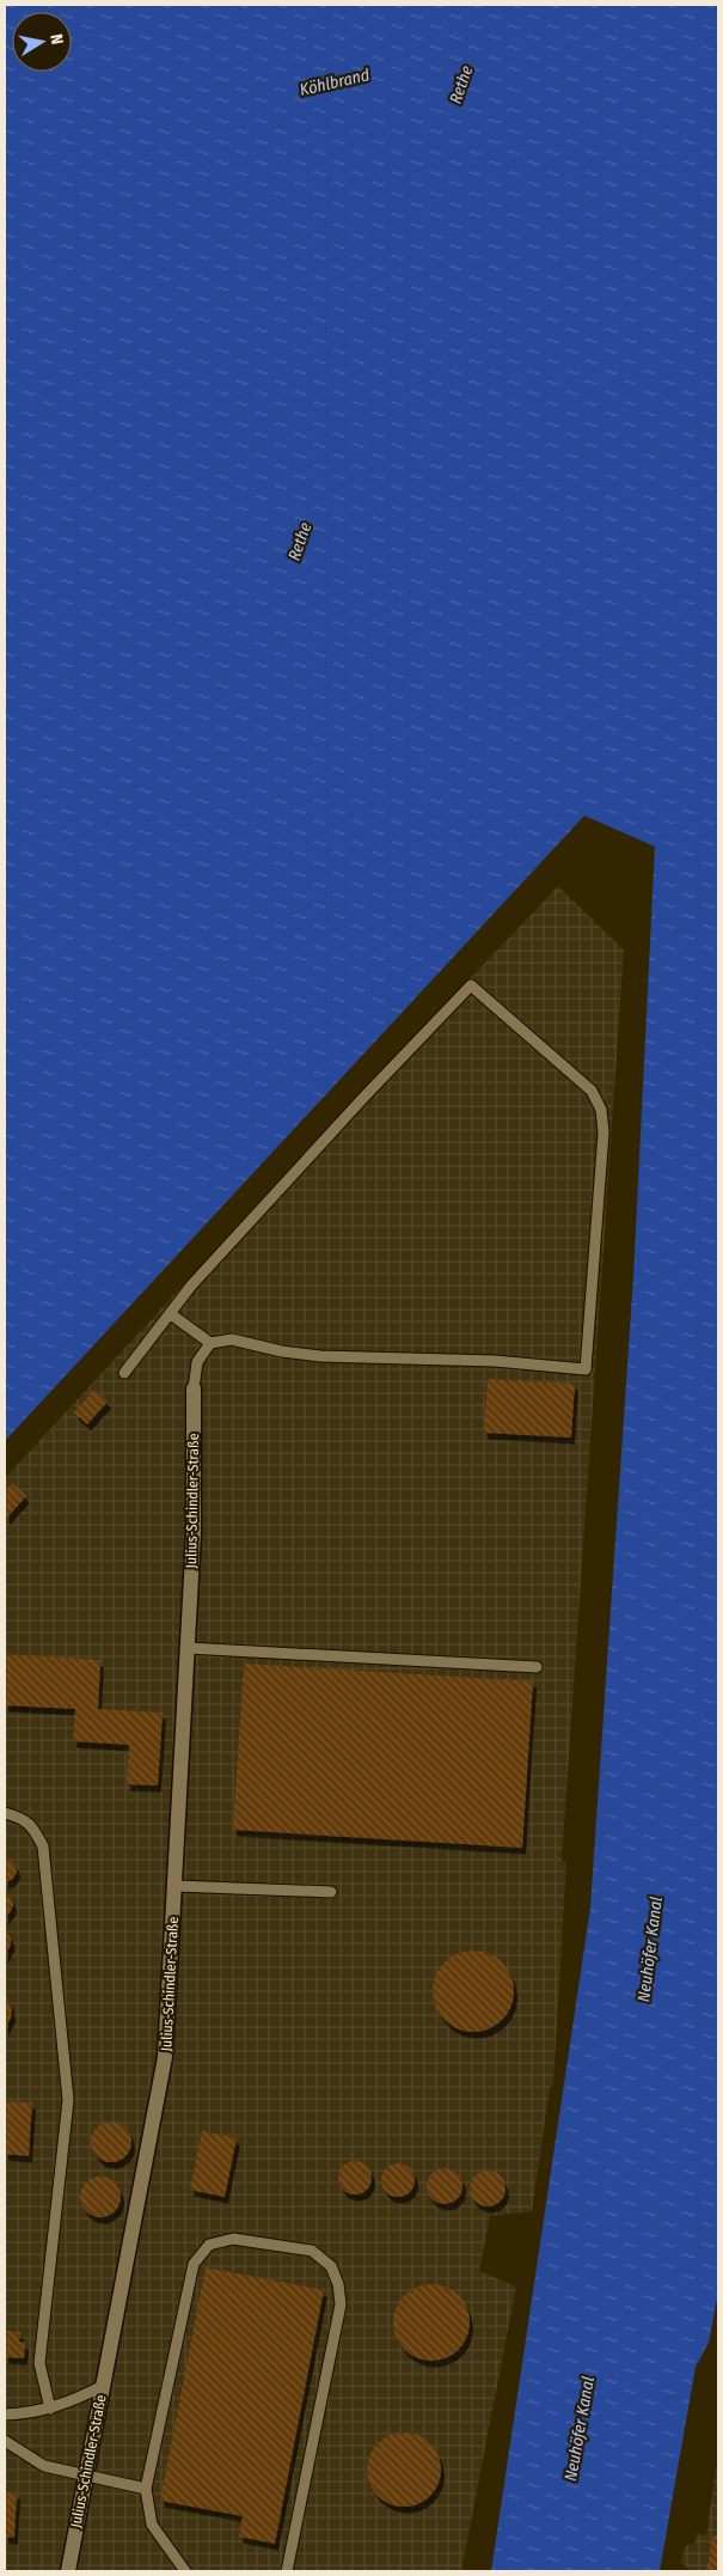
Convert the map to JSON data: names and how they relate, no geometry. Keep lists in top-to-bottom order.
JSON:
{
  "streets": {
    "street": ["Julius-Schindler-Straße"]
  },
  "water": ["Köhlbrand", "Rethe", "Neuhöfer Kanal"],
  "north": "right"
}
